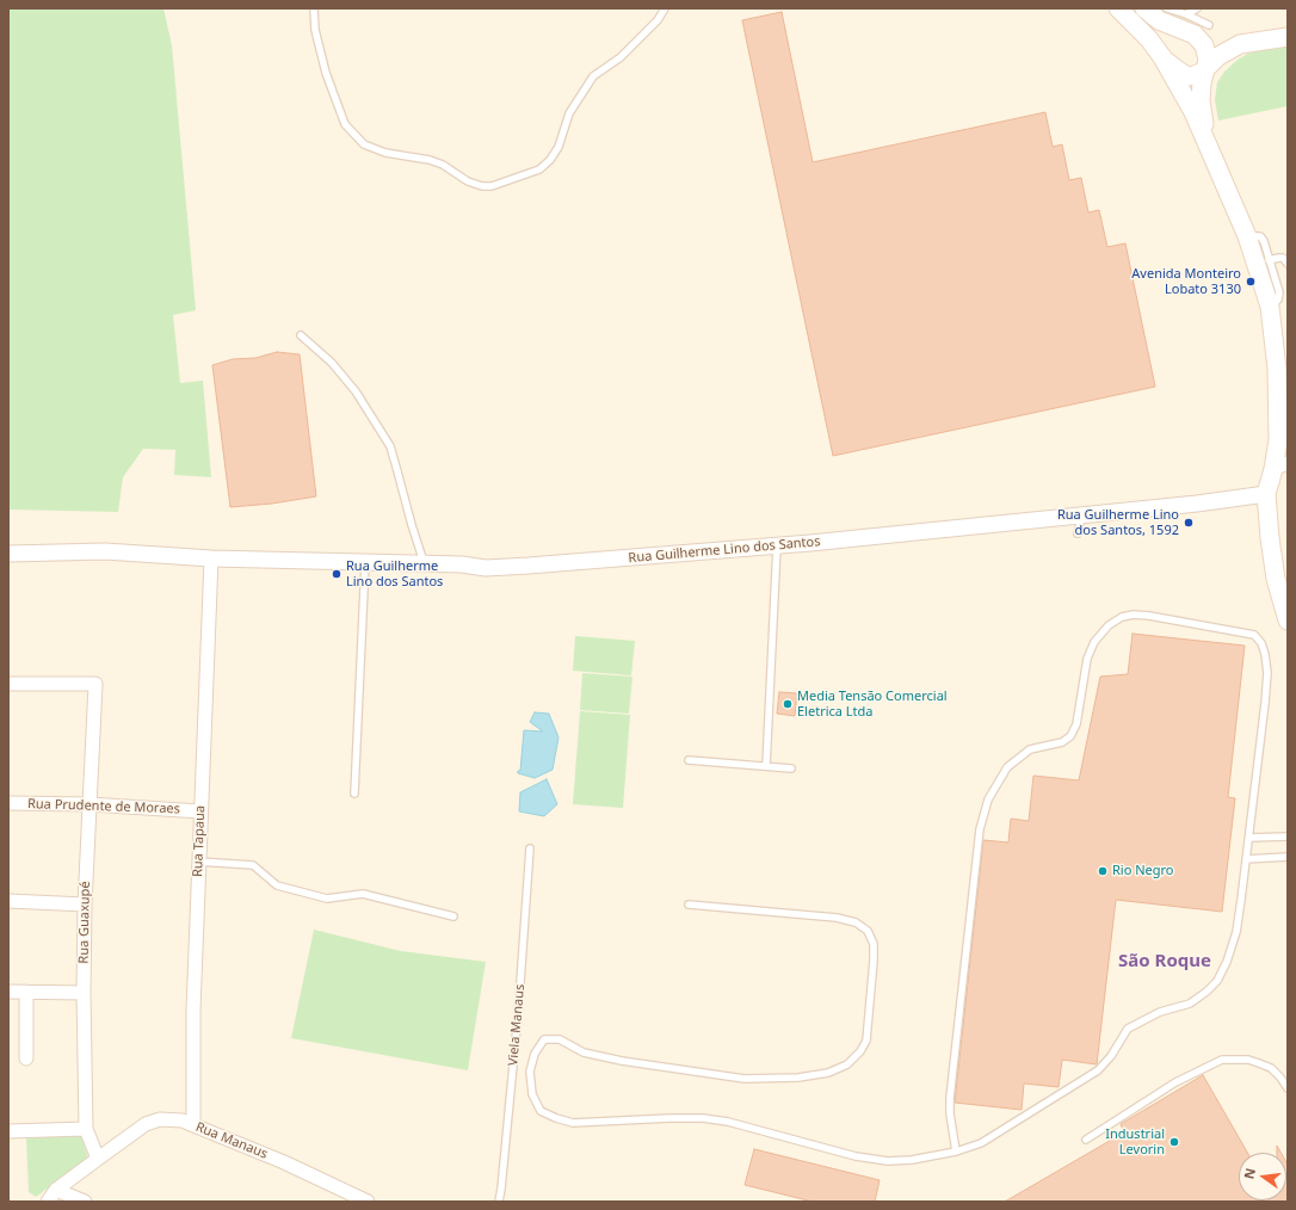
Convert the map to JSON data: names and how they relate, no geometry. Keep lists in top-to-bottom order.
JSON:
{
  "streets": {
    "street": [
      "Rua Guilherme Lino dos Santos",
      "Rua Prudente de Moraes",
      "Rua Tapaua",
      "Rua Guaxupé",
      "Rua Manaus"
    ],
    "lane": ["Viela Manaus"]
  },
  "crossings": [
    ["Rua Guilherme Lino dos Santos", "Rua Tapaua"],
    ["Rua Prudente de Moraes", "Rua Tapaua"],
    ["Rua Prudente de Moraes", "Rua Guaxupé"],
    ["Rua Tapaua", "Rua Manaus"],
    ["Rua Guaxupé", "Rua Manaus"]
  ],
  "districts": ["São Roque"],
  "places": [
    "Avenida Monteiro Lobato 3130",
    "Rua Guilherme Lino dos Santos, 1592",
    "Rua Guilherme Lino dos Santos",
    "Media Tensão Comercial Eletrica Ltda",
    "Rio Negro",
    "Industrial Levorin"
  ],
  "north": "left"
}
